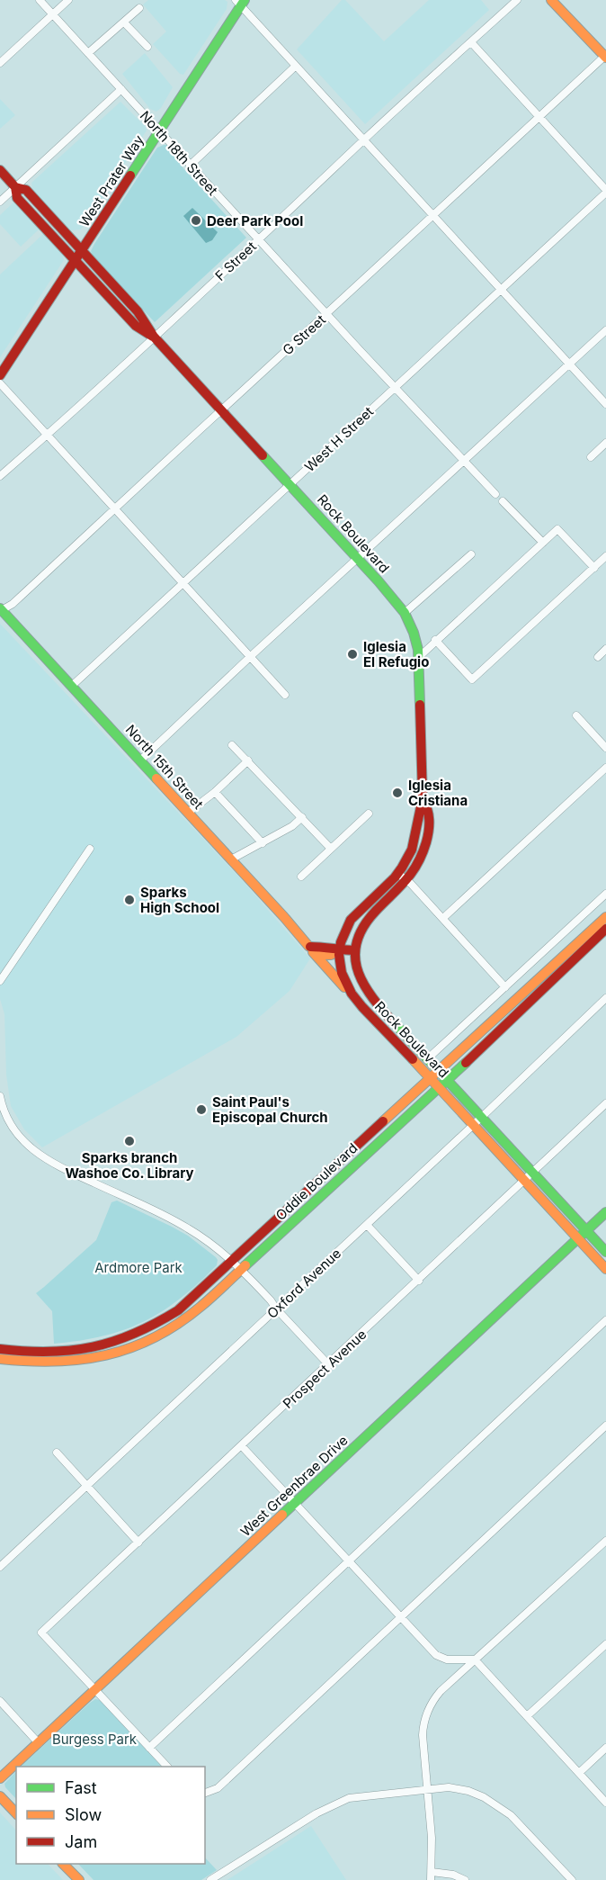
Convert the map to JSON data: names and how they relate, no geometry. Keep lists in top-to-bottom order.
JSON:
{
  "streets": {
    "main road": [
      "West Prater Way",
      "Rock Boulevard",
      "North 15th Street",
      "Oddie Boulevard",
      "West Greenbrae Drive"
    ],
    "street": [
      "North 18th Street",
      "F Street",
      "G Street",
      "West H Street",
      "Oxford Avenue",
      "Prospect Avenue"
    ]
  },
  "crossings": [
    ["North 18th Street", "West Prater Way"],
    ["North 18th Street", "F Street"],
    ["North 18th Street", "G Street"],
    ["North 18th Street", "West H Street"],
    ["West Prater Way", "Rock Boulevard"],
    ["F Street", "Rock Boulevard"],
    ["G Street", "Rock Boulevard"],
    ["G Street", "North 15th Street"],
    ["West H Street", "Rock Boulevard"],
    ["West H Street", "North 15th Street"],
    ["Rock Boulevard", "North 15th Street"],
    ["Rock Boulevard", "Oddie Boulevard"],
    ["Rock Boulevard", "Oxford Avenue"],
    ["Rock Boulevard", "Prospect Avenue"],
    ["Rock Boulevard", "West Greenbrae Drive"],
    ["Prospect Avenue", "West Greenbrae Drive"]
  ],
  "parks": ["Ardmore Park", "Burgess Park"],
  "places": [
    "Deer Park Pool",
    "Iglesia El Refugio",
    "Iglesia Cristiana",
    "Sparks High School",
    "Saint Paul's Episcopal Church",
    "Sparks branch Washoe Co. Library"
  ],
  "legend": ["Fast", "Slow", "Jam"]
}
